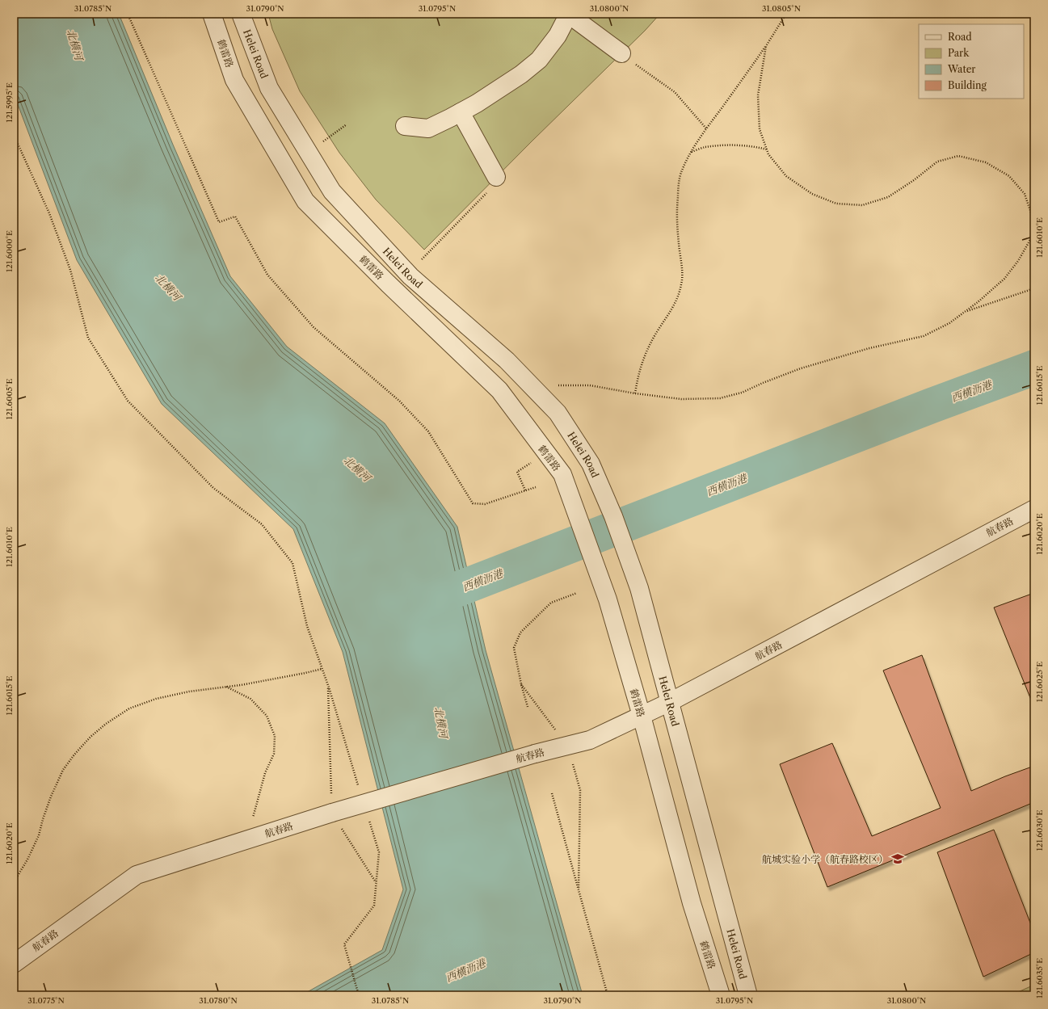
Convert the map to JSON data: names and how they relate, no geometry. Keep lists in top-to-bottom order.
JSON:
{
  "streets": {
    "street": ["鹤雷路", "Helei Road", "航春路"]
  },
  "crossings": [
    ["鹤雷路", "航春路"],
    ["Helei Road", "航春路"]
  ],
  "water": ["北横河", "西横沥港"],
  "places": {
    "school or university": ["航城实验小学（航春路校区）"]
  },
  "legend": [
    "Road",
    "Park",
    "Water",
    "Building"
  ],
  "coordinates": [
    "31.0785°N",
    "31.0790°N",
    "31.0795°N",
    "31.0800°N",
    "31.0805°N",
    "121.5995°E",
    "121.6010°E",
    "121.6000°E",
    "121.6015°E",
    "121.6005°E",
    "121.6020°E",
    "121.6025°E",
    "121.6030°E",
    "121.6035°E",
    "31.0775°N",
    "31.0780°N"
  ]
}
